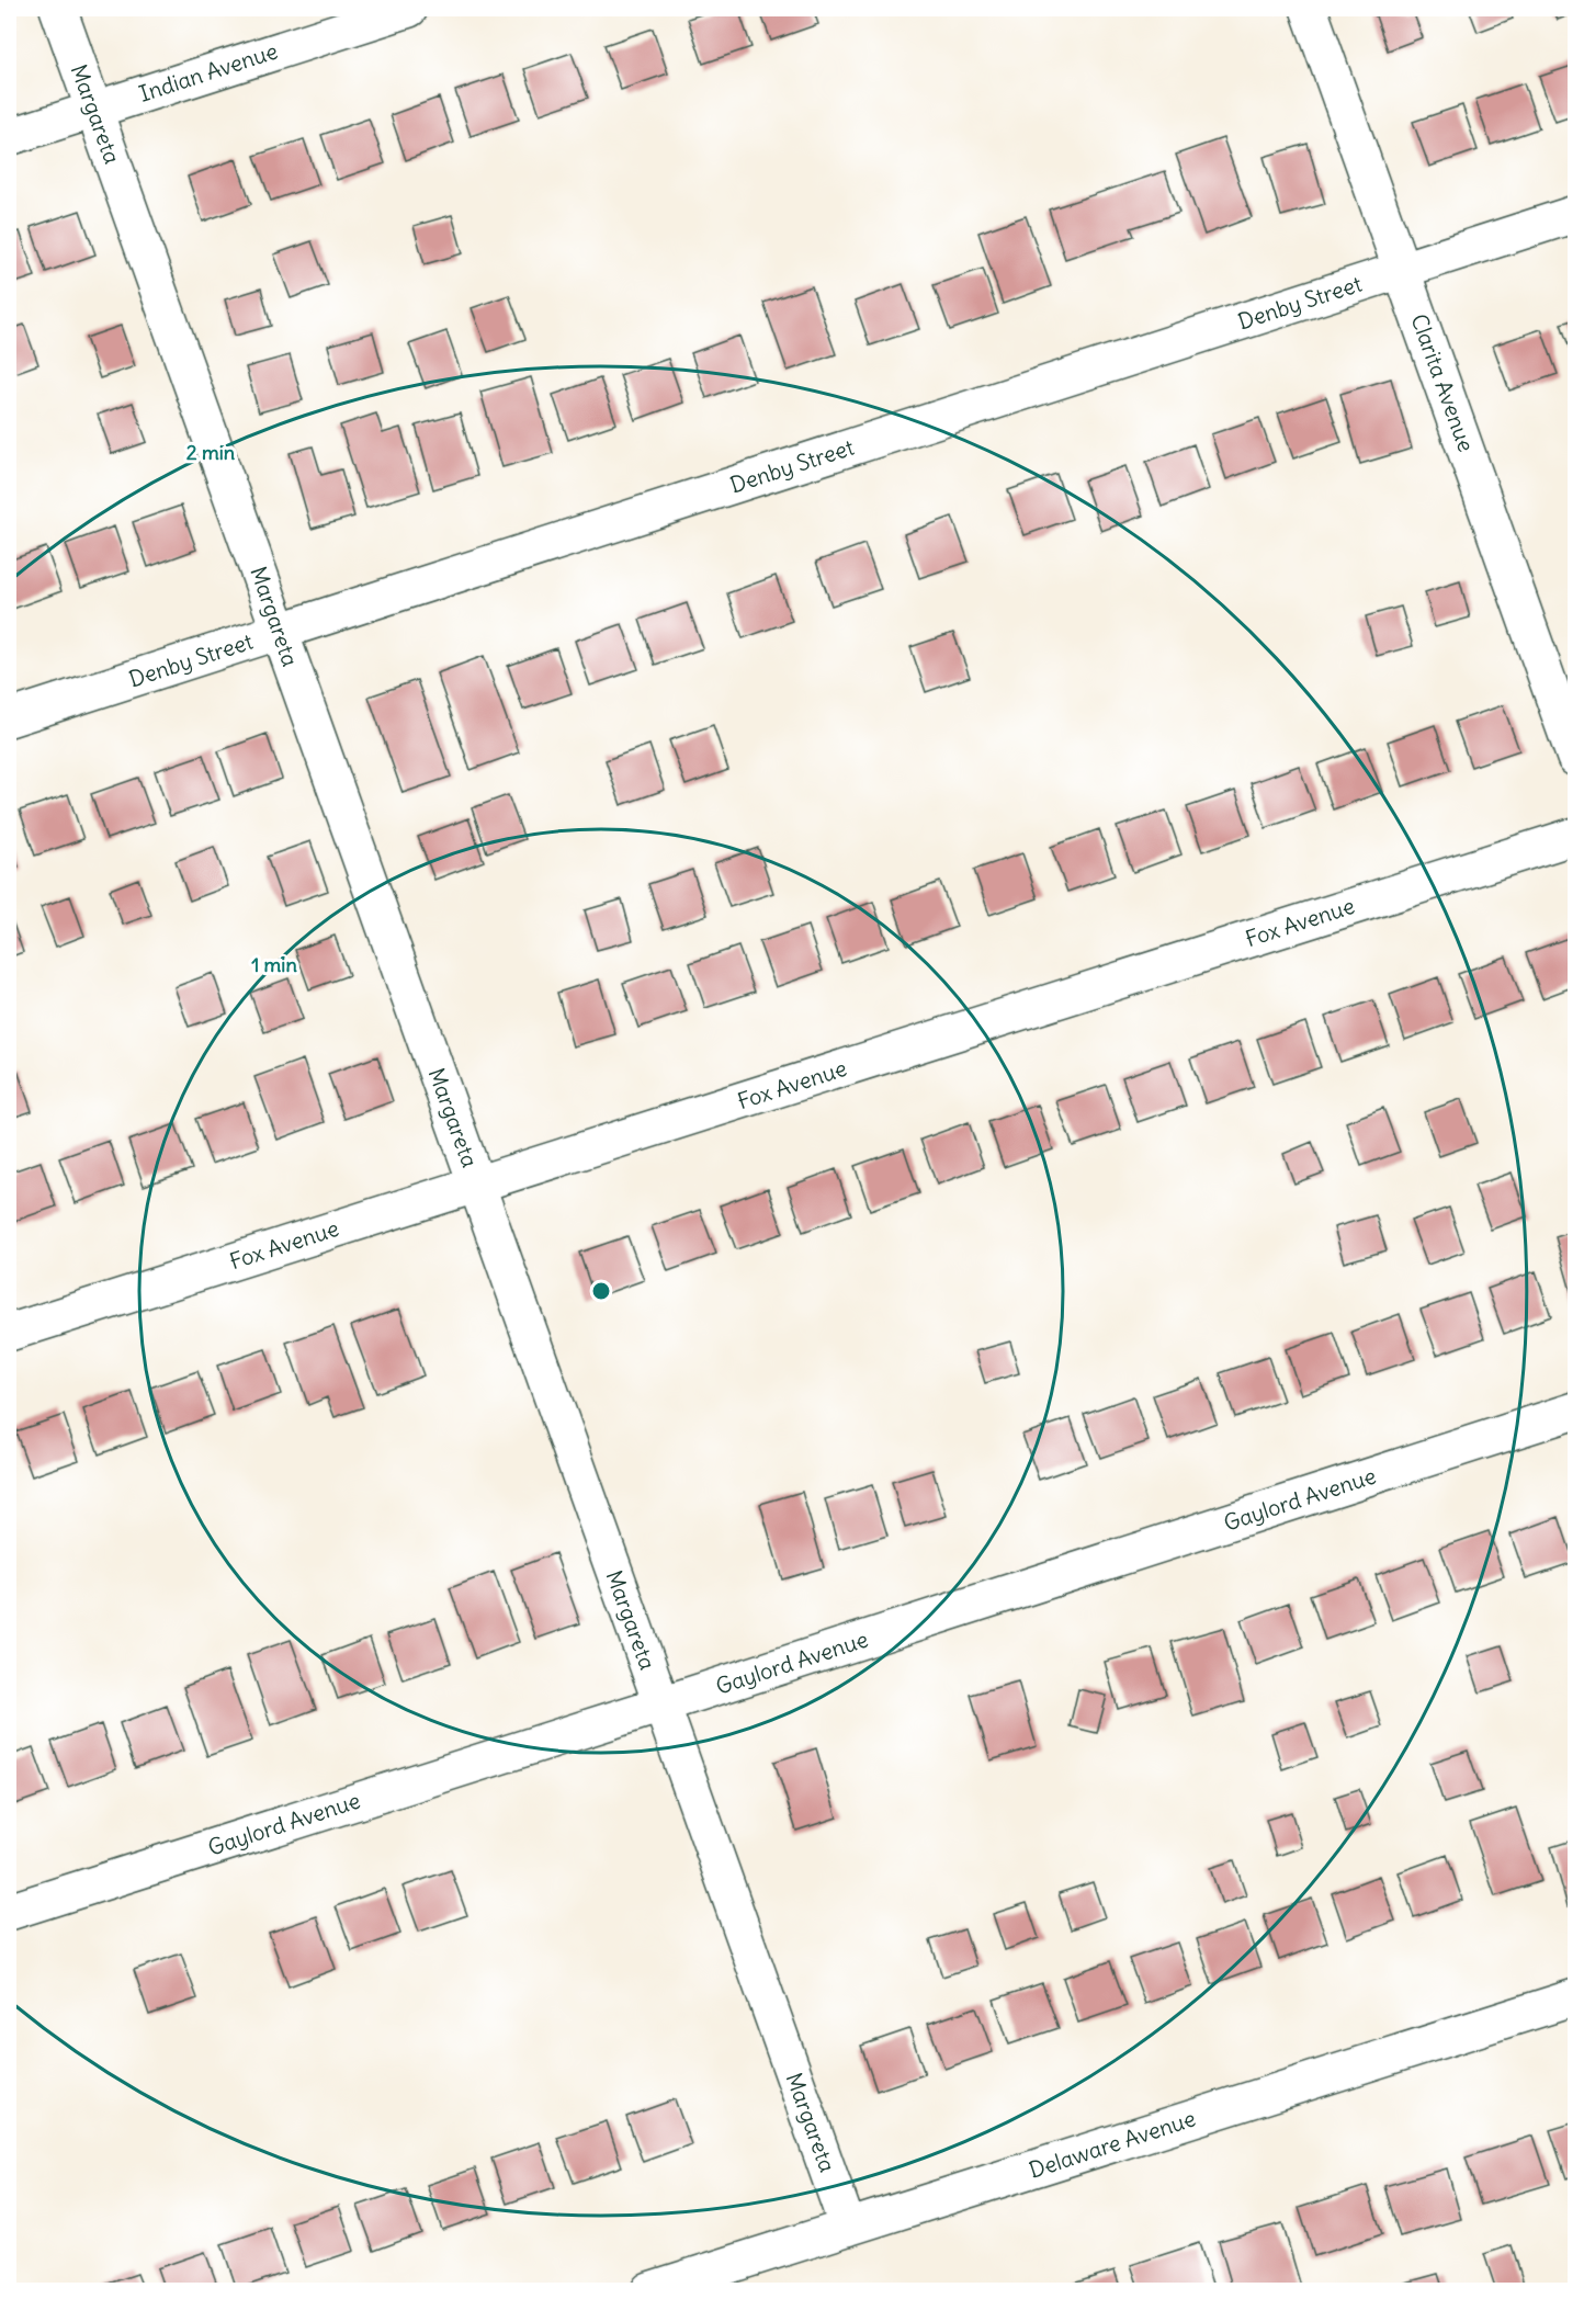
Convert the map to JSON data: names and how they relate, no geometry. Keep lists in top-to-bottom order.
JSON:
{
  "streets": {
    "street": [
      "Indian Avenue",
      "Margareta",
      "Denby Street",
      "Clarita Avenue",
      "Fox Avenue",
      "Gaylord Avenue",
      "Delaware Avenue"
    ]
  },
  "crossings": [
    ["Indian Avenue", "Margareta"],
    ["Margareta", "Denby Street"],
    ["Margareta", "Fox Avenue"],
    ["Margareta", "Gaylord Avenue"],
    ["Margareta", "Delaware Avenue"],
    ["Denby Street", "Clarita Avenue"]
  ],
  "rings": ["2 min", "1 min"]
}
